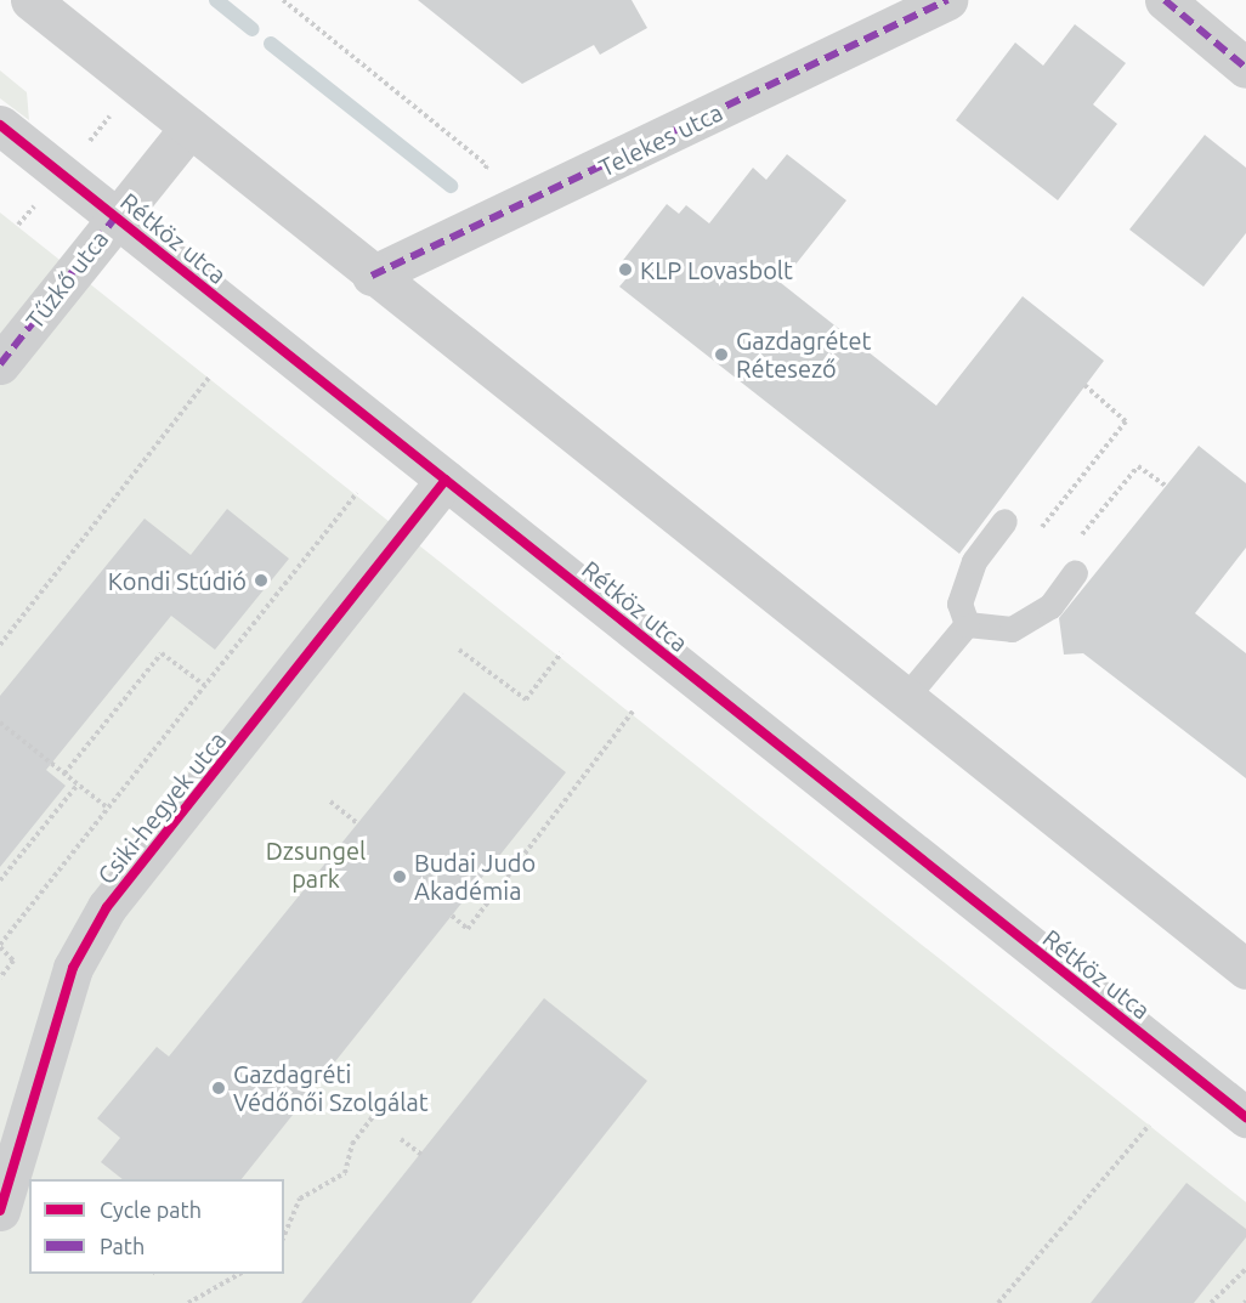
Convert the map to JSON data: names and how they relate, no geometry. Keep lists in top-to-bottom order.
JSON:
{
  "streets": {
    "street": [
      "Telekes utca",
      "Rétköz utca",
      "Tűzkő utca",
      "Csiki-hegyek utca"
    ]
  },
  "crossings": [
    ["Rétköz utca", "Tűzkő utca"],
    ["Rétköz utca", "Csiki-hegyek utca"]
  ],
  "parks": ["Dzsungel park"],
  "places": [
    "KLP Lovasbolt",
    "Gazdagrétet Rétesező",
    "Kondi Stúdió",
    "Budai Judo Akadémia",
    "Gazdagréti Védőnői Szolgálat"
  ],
  "legend": ["Cycle path", "Path"]
}
